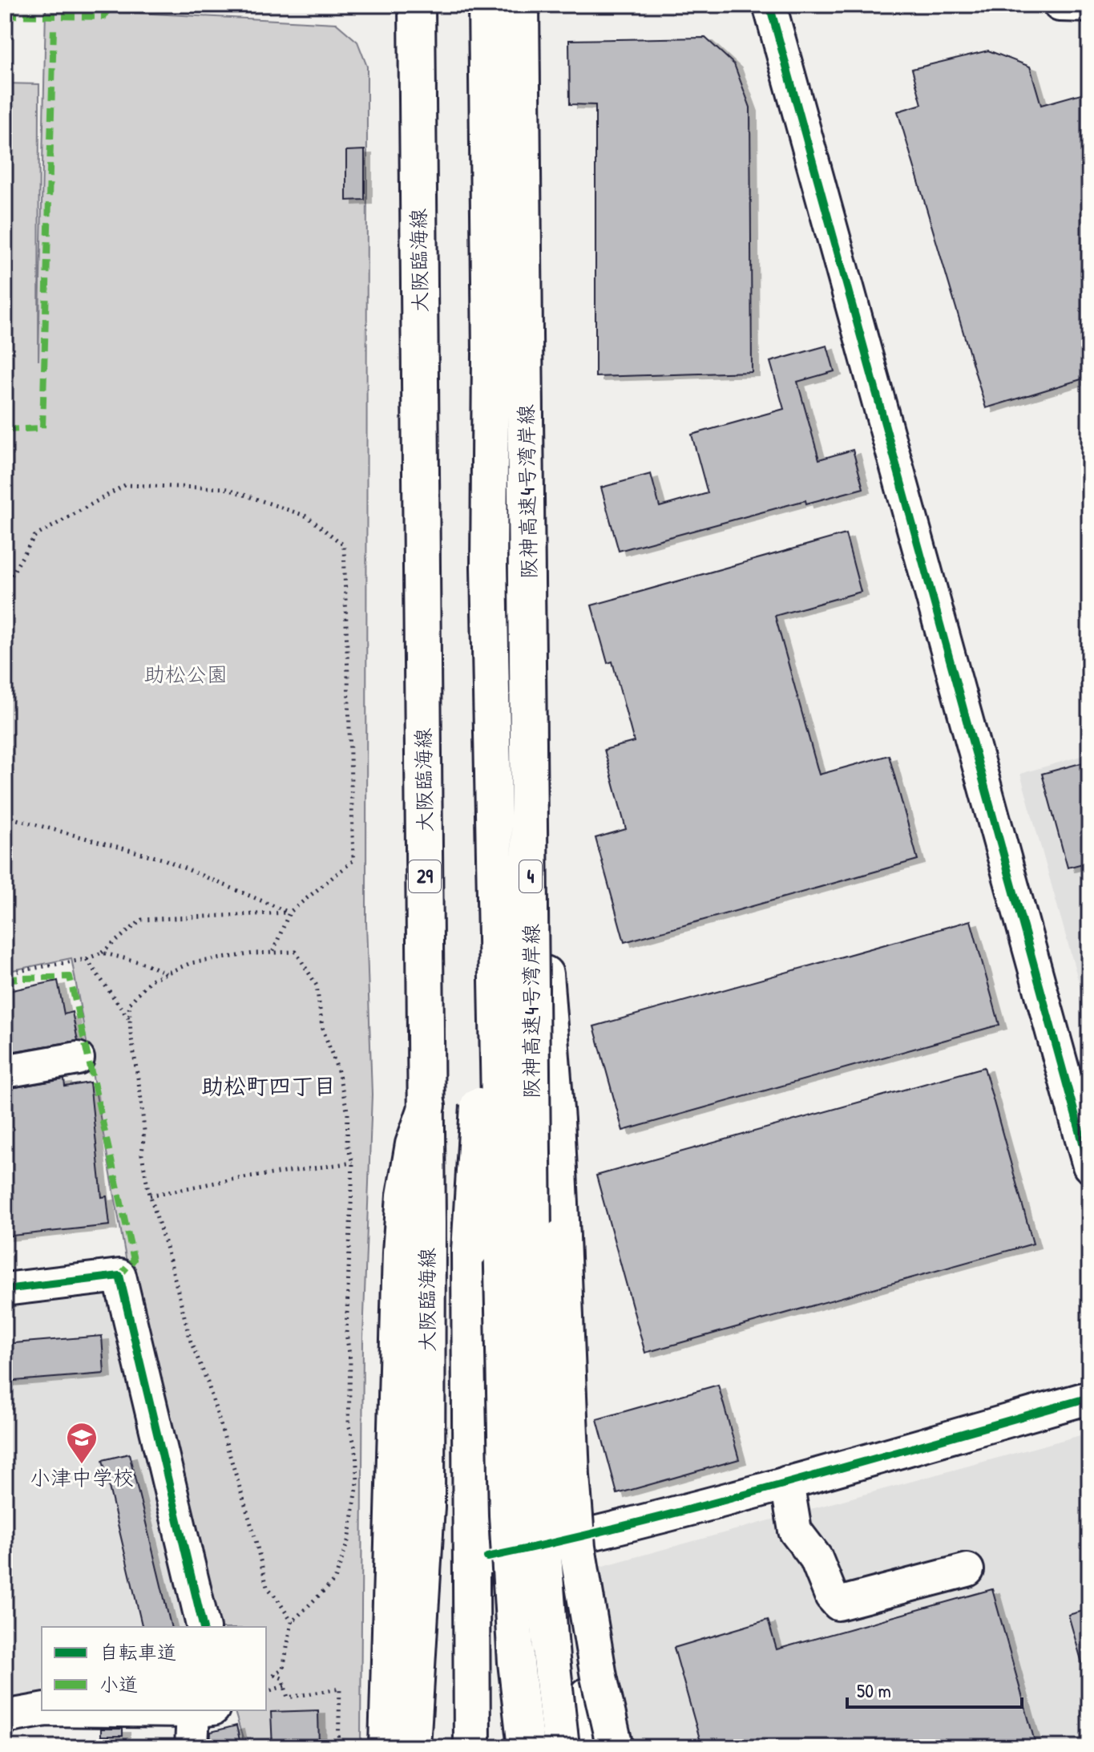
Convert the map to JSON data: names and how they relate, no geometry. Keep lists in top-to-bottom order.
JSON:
{
  "streets": {
    "main road": [
      "大阪臨海線",
      "阪神高速4号湾岸線",
      "29",
      "4"
    ]
  },
  "districts": ["助松町四丁目"],
  "parks": ["助松公園"],
  "places": {
    "school or university": ["小津中学校"]
  },
  "legend": ["自転車道", "小道"],
  "scale_bar": "50 m"
}
